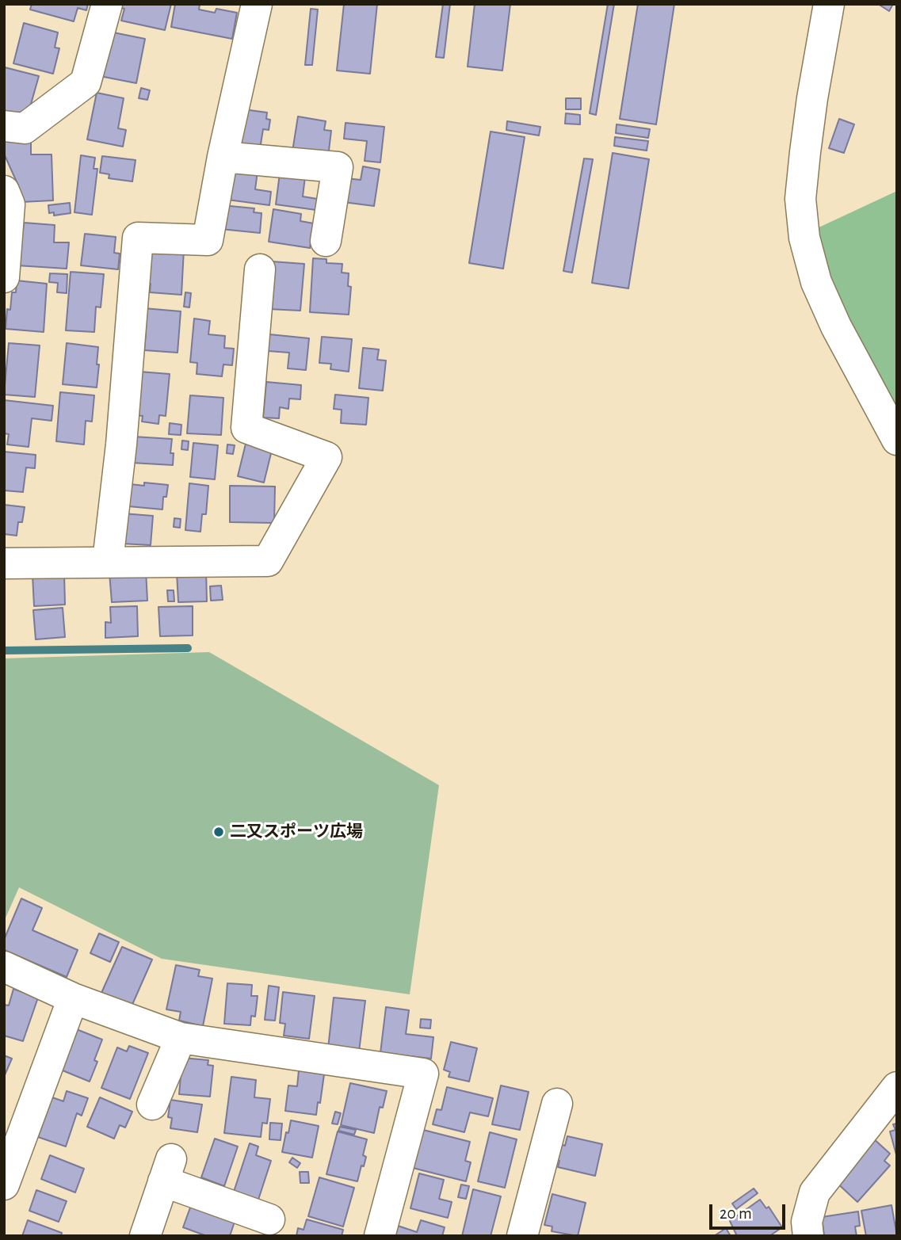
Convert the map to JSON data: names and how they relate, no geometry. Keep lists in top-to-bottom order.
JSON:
{
  "places": ["二又スポーツ広場"],
  "scale_bar": "20 m"
}
